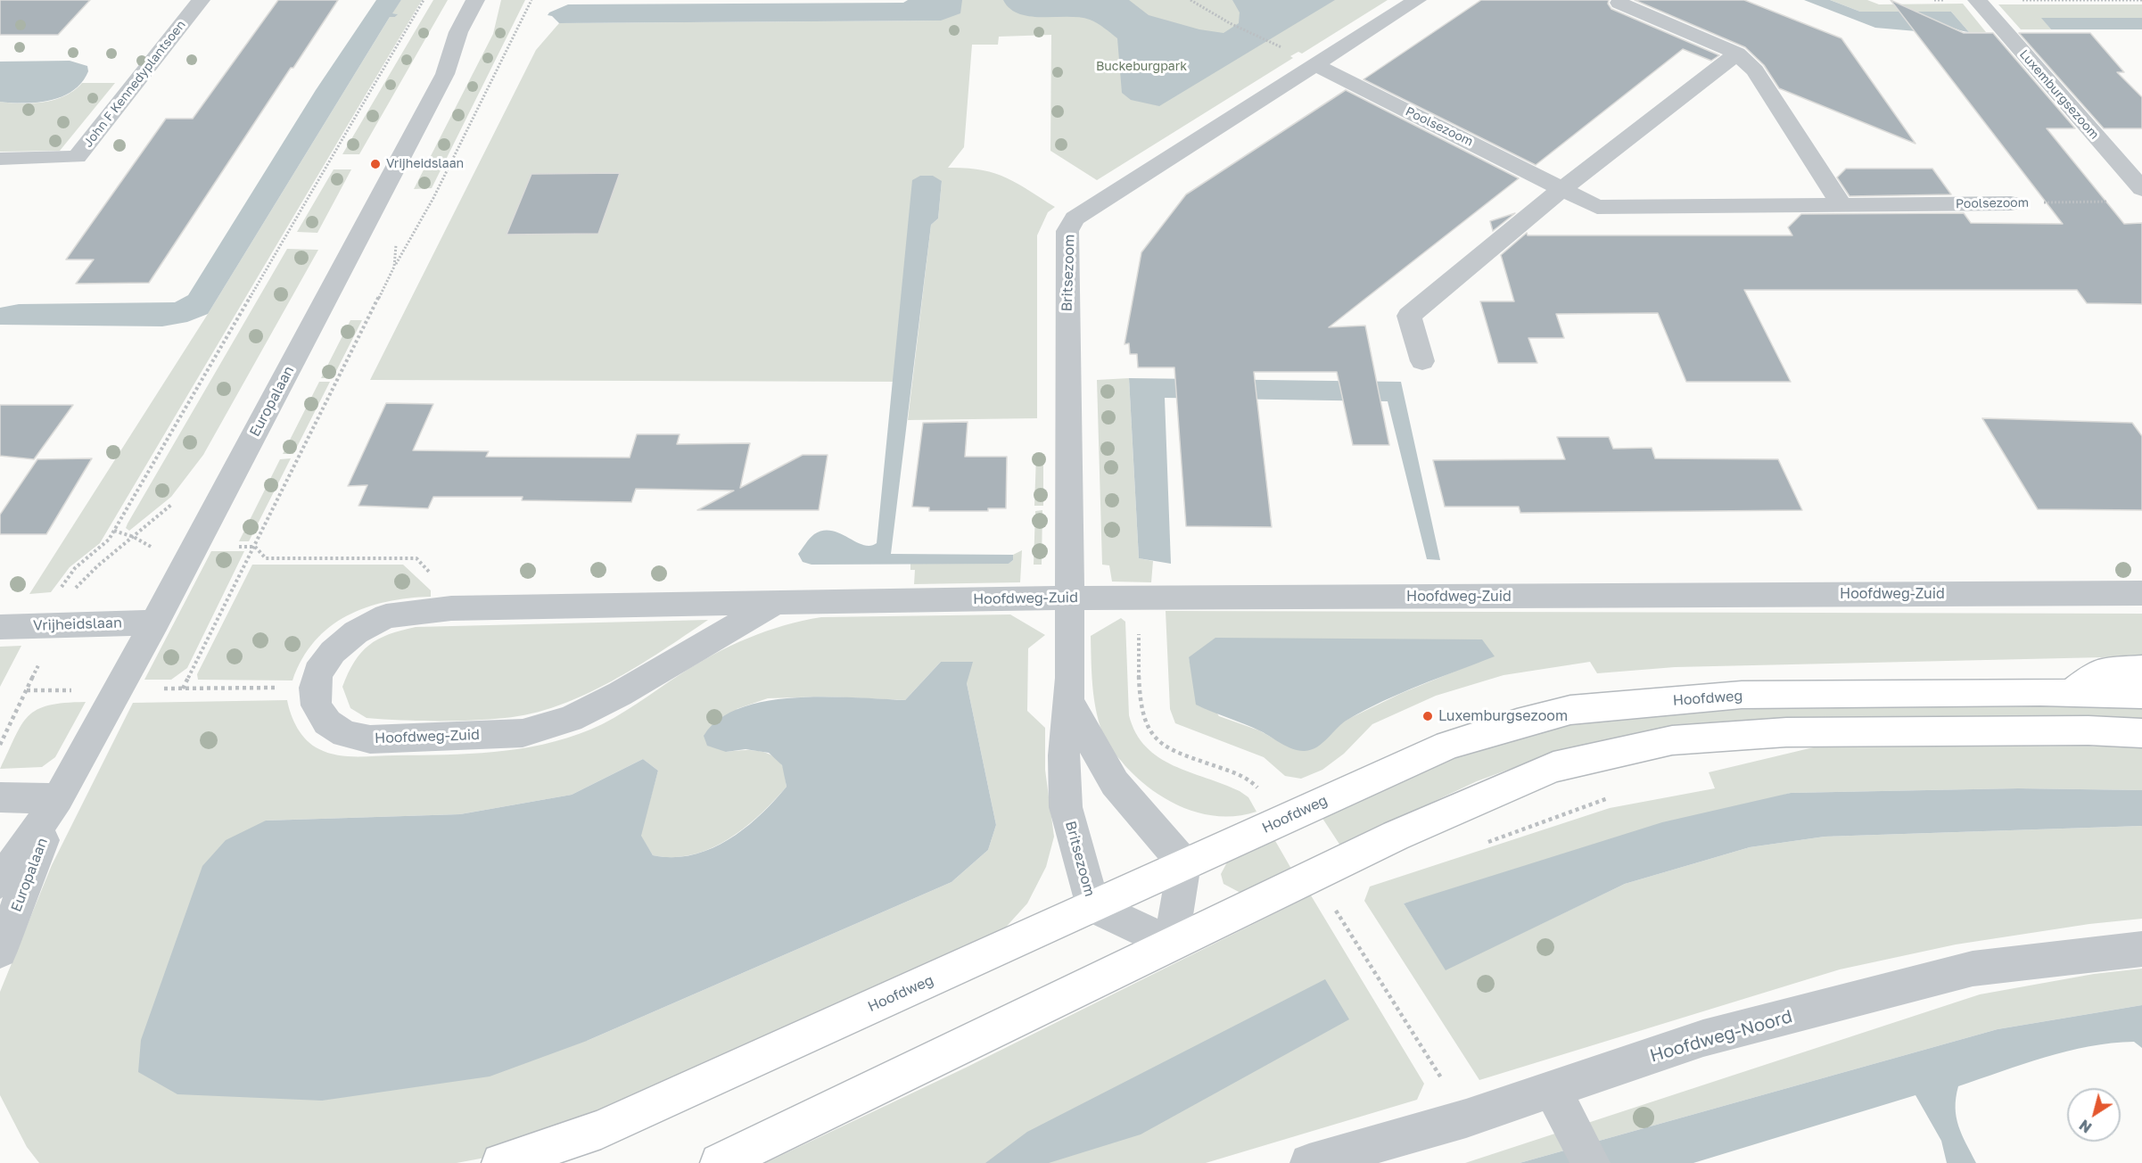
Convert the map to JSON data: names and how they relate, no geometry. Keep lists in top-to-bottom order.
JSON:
{
  "streets": {
    "main road": ["Hoofdweg"],
    "street": [
      "John F Kennedyplantsoen",
      "Luxemburgsezoom",
      "Poolsezoom",
      "Britsezoom",
      "Europalaan",
      "Hoofdweg-Zuid",
      "Vrijheidslaan",
      "Hoofdweg-Noord"
    ]
  },
  "crossings": [
    ["Poolsezoom", "Britsezoom"],
    ["Britsezoom", "Hoofdweg-Zuid"],
    ["Britsezoom", "Hoofdweg"],
    ["Europalaan", "Vrijheidslaan"]
  ],
  "parks": ["Buckeburgpark"],
  "places": ["Vrijheidslaan", "Luxemburgsezoom"],
  "north": "bottom left"
}
